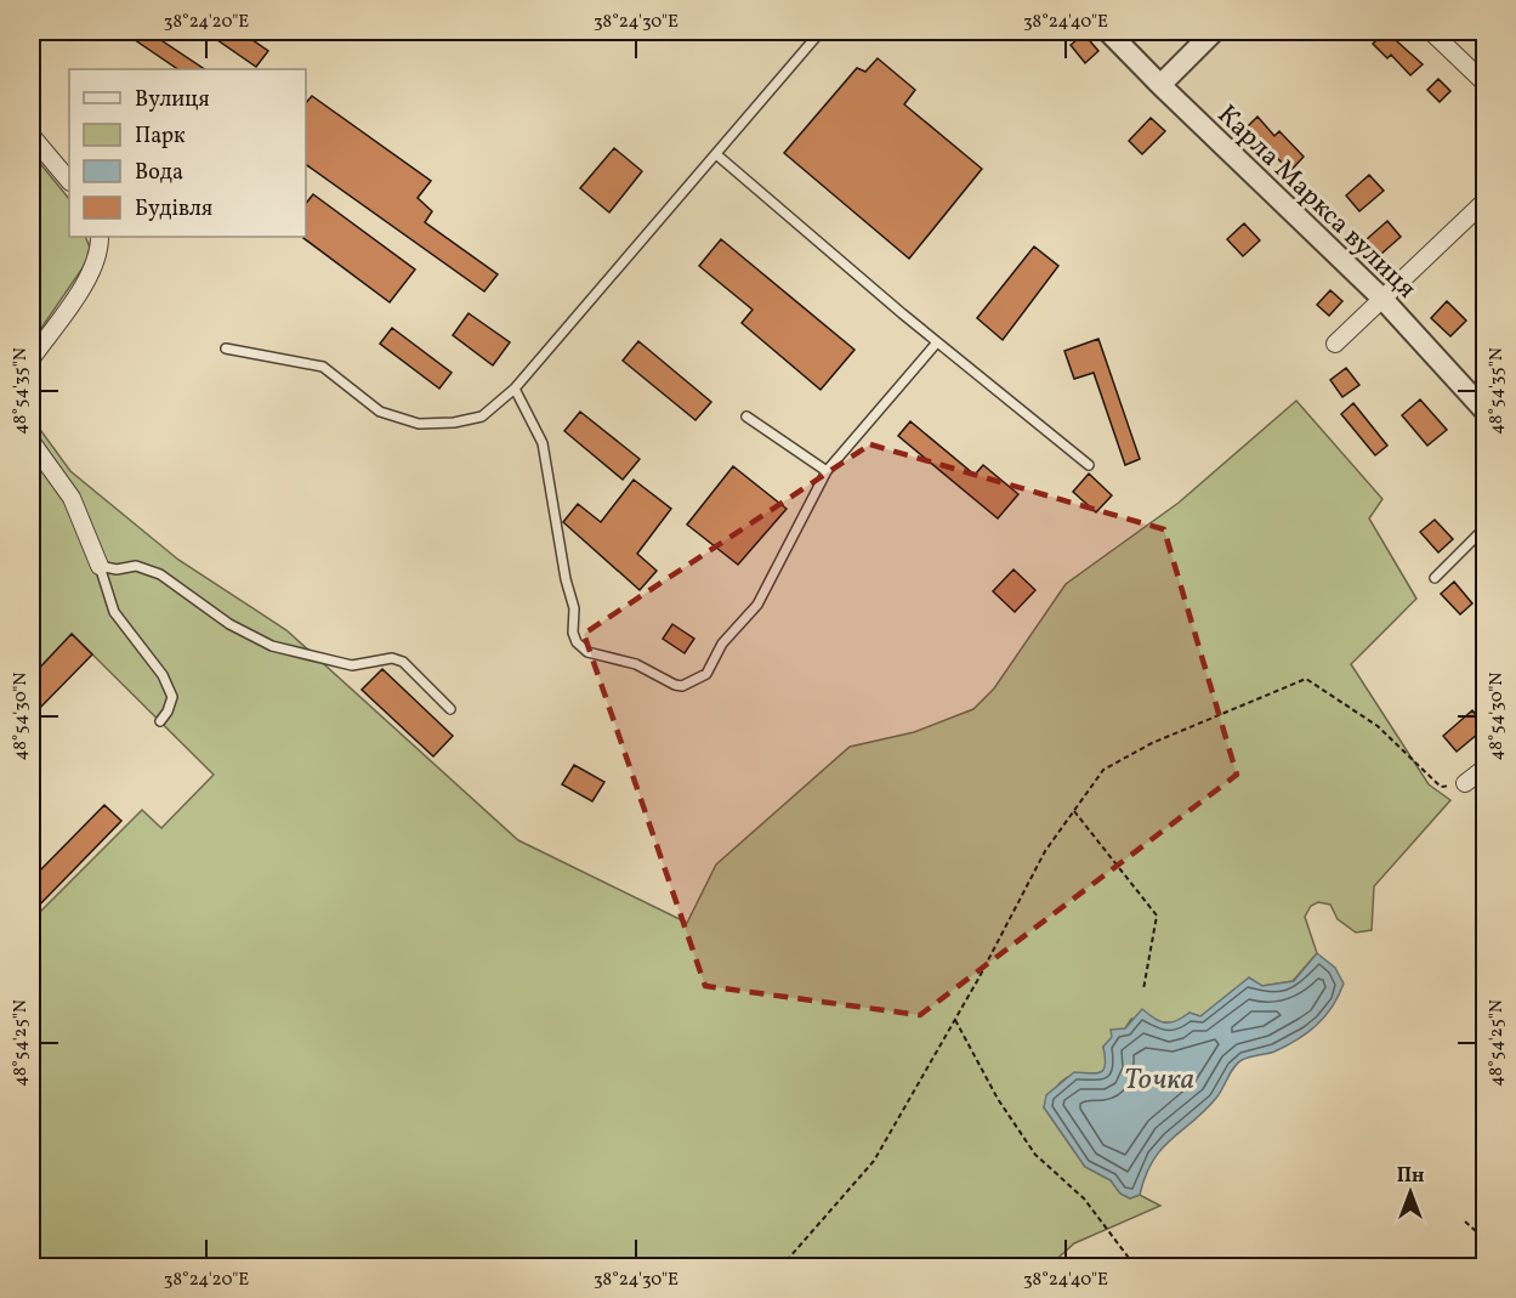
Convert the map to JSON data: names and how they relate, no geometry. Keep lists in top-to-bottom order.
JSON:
{
  "streets": {
    "street": ["Карла Маркса вулиця"]
  },
  "water": ["Точка"],
  "legend": [
    "Вулиця",
    "Парк",
    "Вода",
    "Будівля"
  ],
  "north": "top",
  "coordinates": [
    "38°24'20\"E",
    "38°24'30\"E",
    "38°24'40\"E",
    "48°54'35\"N",
    "48°54'30\"N",
    "48°54'25\"N"
  ]
}
